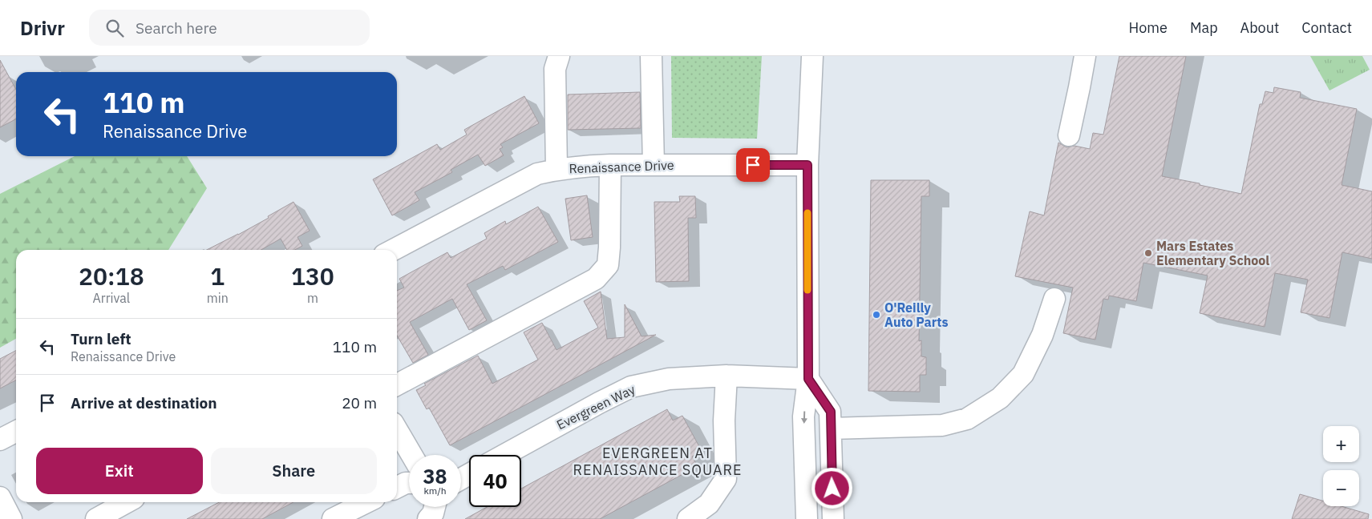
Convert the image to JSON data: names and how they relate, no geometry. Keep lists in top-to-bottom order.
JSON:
{
  "streets": {
    "street": ["Renaissance Drive", "Evergreen Way"]
  },
  "districts": ["EVERGREEN AT RENAISSANCE SQUARE"],
  "places": ["Mars Estates Elementary School", "O'Reilly Auto Parts"],
  "page": {
    "header": "Drivr",
    "search": "Search here",
    "nav": [
      "Home",
      "Map",
      "About",
      "Contact"
    ],
    "turn": ["110 m", "Renaissance Drive"],
    "eta": [
      "20:18",
      "Arrival",
      "1",
      "min",
      "130",
      "m"
    ],
    "list": [
      {
        "name": "Turn left",
        "note": "Renaissance Drive",
        "value": "110 m"
      },
      {
        "name": "Arrive at destination",
        "value": "20 m"
      }
    ],
    "map_buttons": ["+", "−"],
    "buttons": ["Exit", "Share"],
    "speed": "38 km/h",
    "limit": "40"
  }
}
